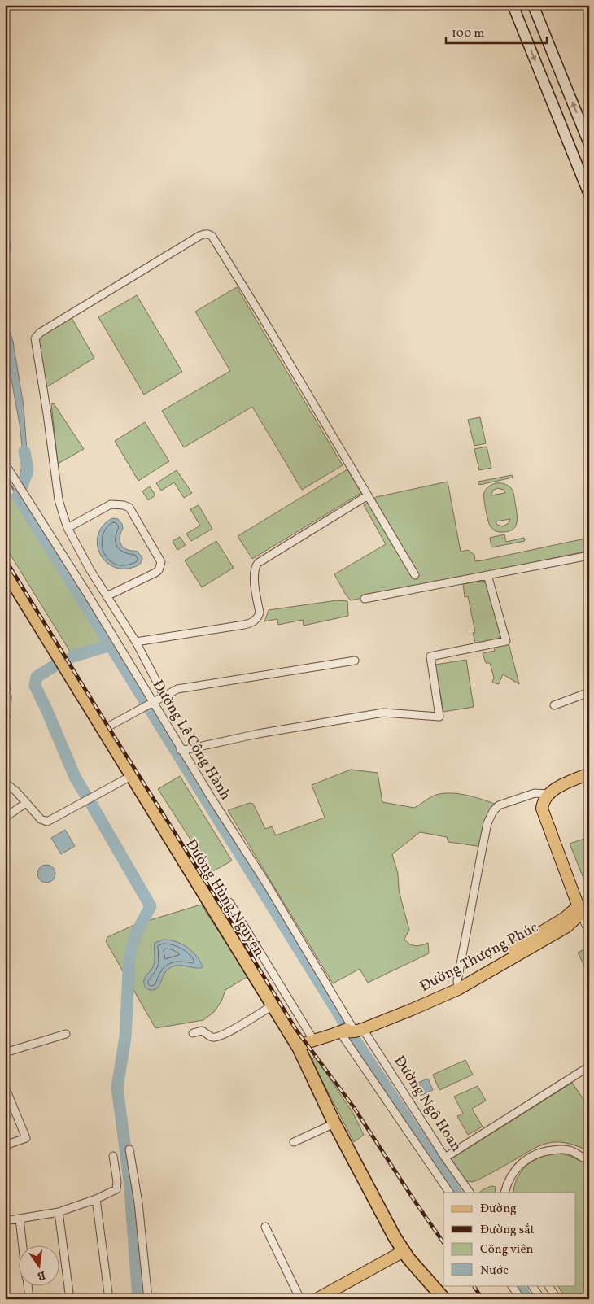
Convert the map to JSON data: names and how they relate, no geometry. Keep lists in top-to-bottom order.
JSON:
{
  "streets": {
    "highway": ["Đường Hùng Nguyên"],
    "main road": ["Đường Thượng Phúc"],
    "street": ["Đường Lê Công Hành", "Đường Ngô Hoan"]
  },
  "crossings": [
    ["Đường Lê Công Hành", "Đường Thượng Phúc"],
    ["Đường Lê Công Hành", "Đường Ngô Hoan"],
    ["Đường Hùng Nguyên", "Đường Thượng Phúc"],
    ["Đường Thượng Phúc", "Đường Ngô Hoan"]
  ],
  "legend": [
    "Đường",
    "Đường sắt",
    "Công viên",
    "Nước"
  ],
  "scale_bar": "100 m",
  "north": "bottom"
}
